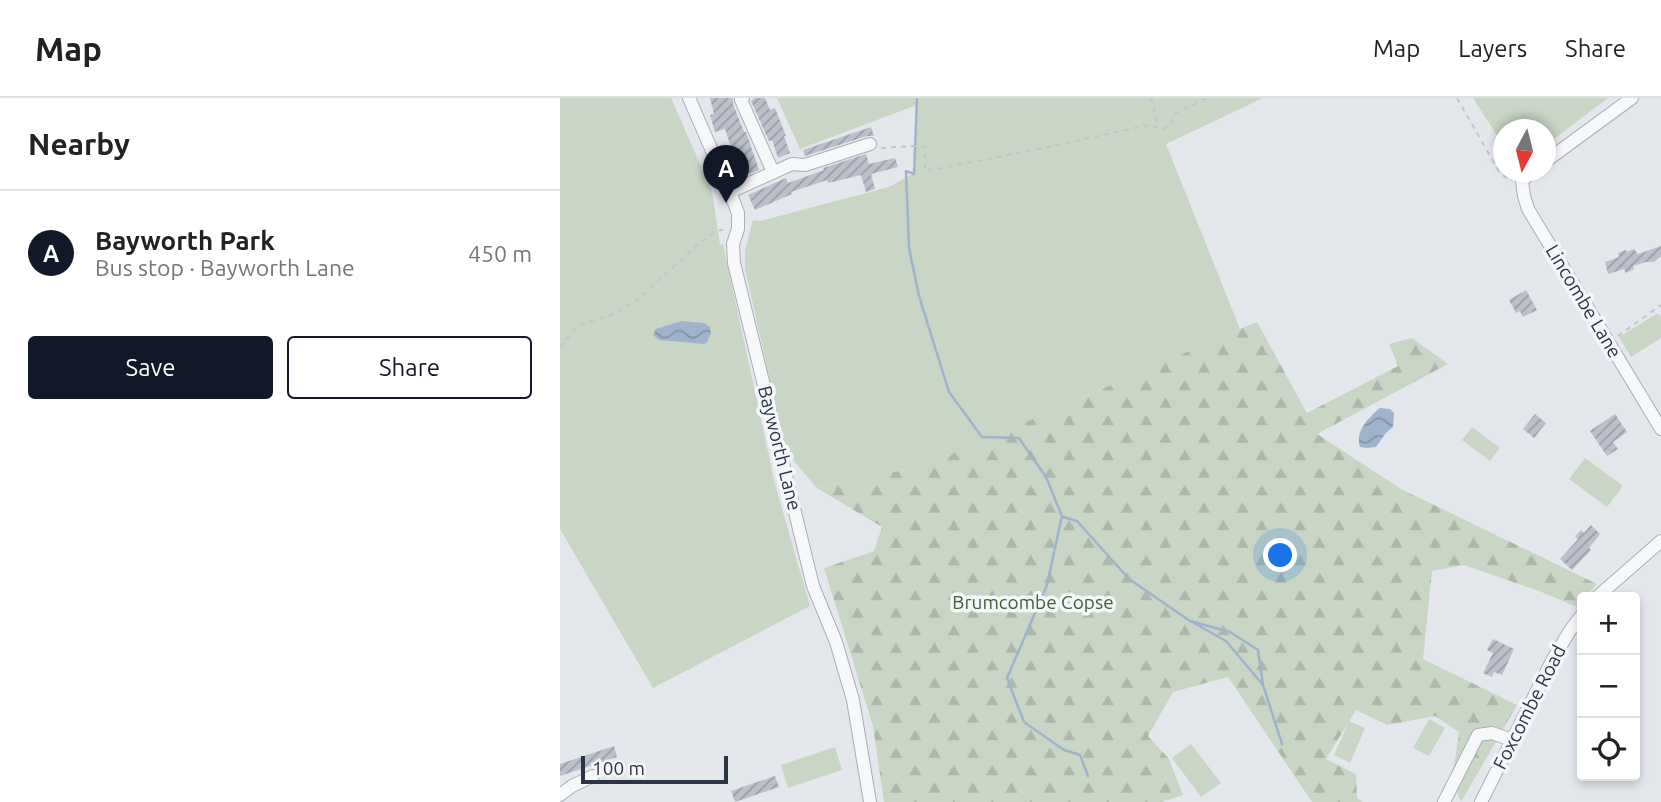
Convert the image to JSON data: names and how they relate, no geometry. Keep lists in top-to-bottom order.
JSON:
{
  "streets": {
    "street": ["Lincombe Lane", "Bayworth Lane", "Foxcombe Road"]
  },
  "parks": ["Brumcombe Copse"],
  "scale_bar": "100 m",
  "north": "bottom",
  "page": {
    "header": "Map",
    "nav": ["Map", "Layers", "Share"],
    "heading": "Nearby",
    "pins": "A",
    "list": [
      {
        "mark": "A",
        "name": "Bayworth Park",
        "note": "Bus stop · Bayworth Lane",
        "value": "450 m"
      }
    ],
    "buttons": ["Save", "Share"],
    "map_buttons": ["+", "−"],
    "scale": "100 m"
  }
}
